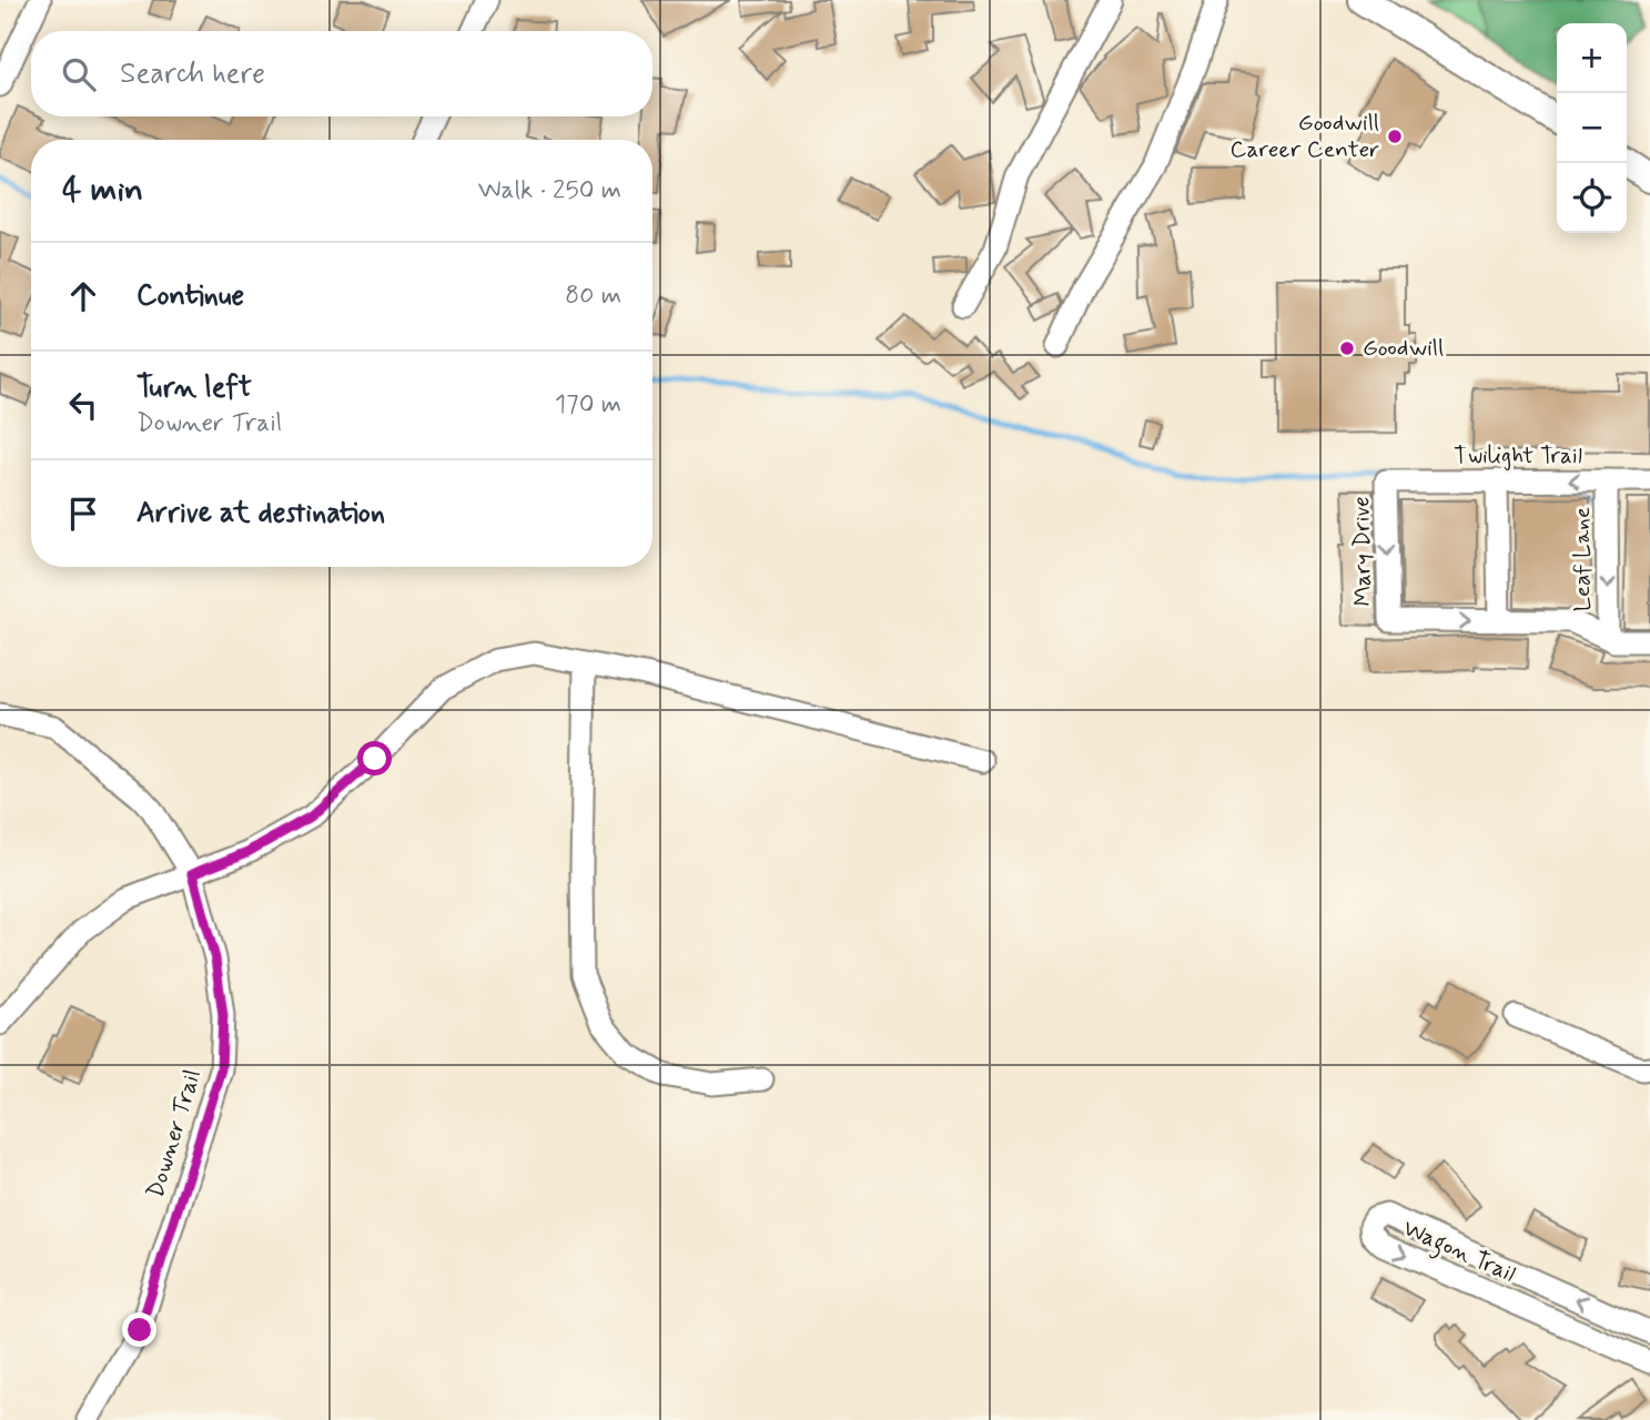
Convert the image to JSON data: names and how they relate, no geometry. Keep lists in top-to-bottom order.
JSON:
{
  "streets": {
    "street": [
      "Twilight Trail",
      "Mary Drive",
      "Leaf Lane",
      "Downer Trail",
      "Wagon Trail"
    ]
  },
  "crossings": [
    ["Twilight Trail", "Mary Drive"],
    ["Twilight Trail", "Leaf Lane"]
  ],
  "places": ["Goodwill Career Center", "Goodwill"],
  "page": {
    "map_buttons": ["+", "−"],
    "search": "Search here",
    "heading": ["4 min", "Walk · 250 m"],
    "list": [
      ["Continue", "80 m"],
      ["Turn left", "Downer Trail", "170 m"],
      "Arrive at destination"
    ]
  }
}
